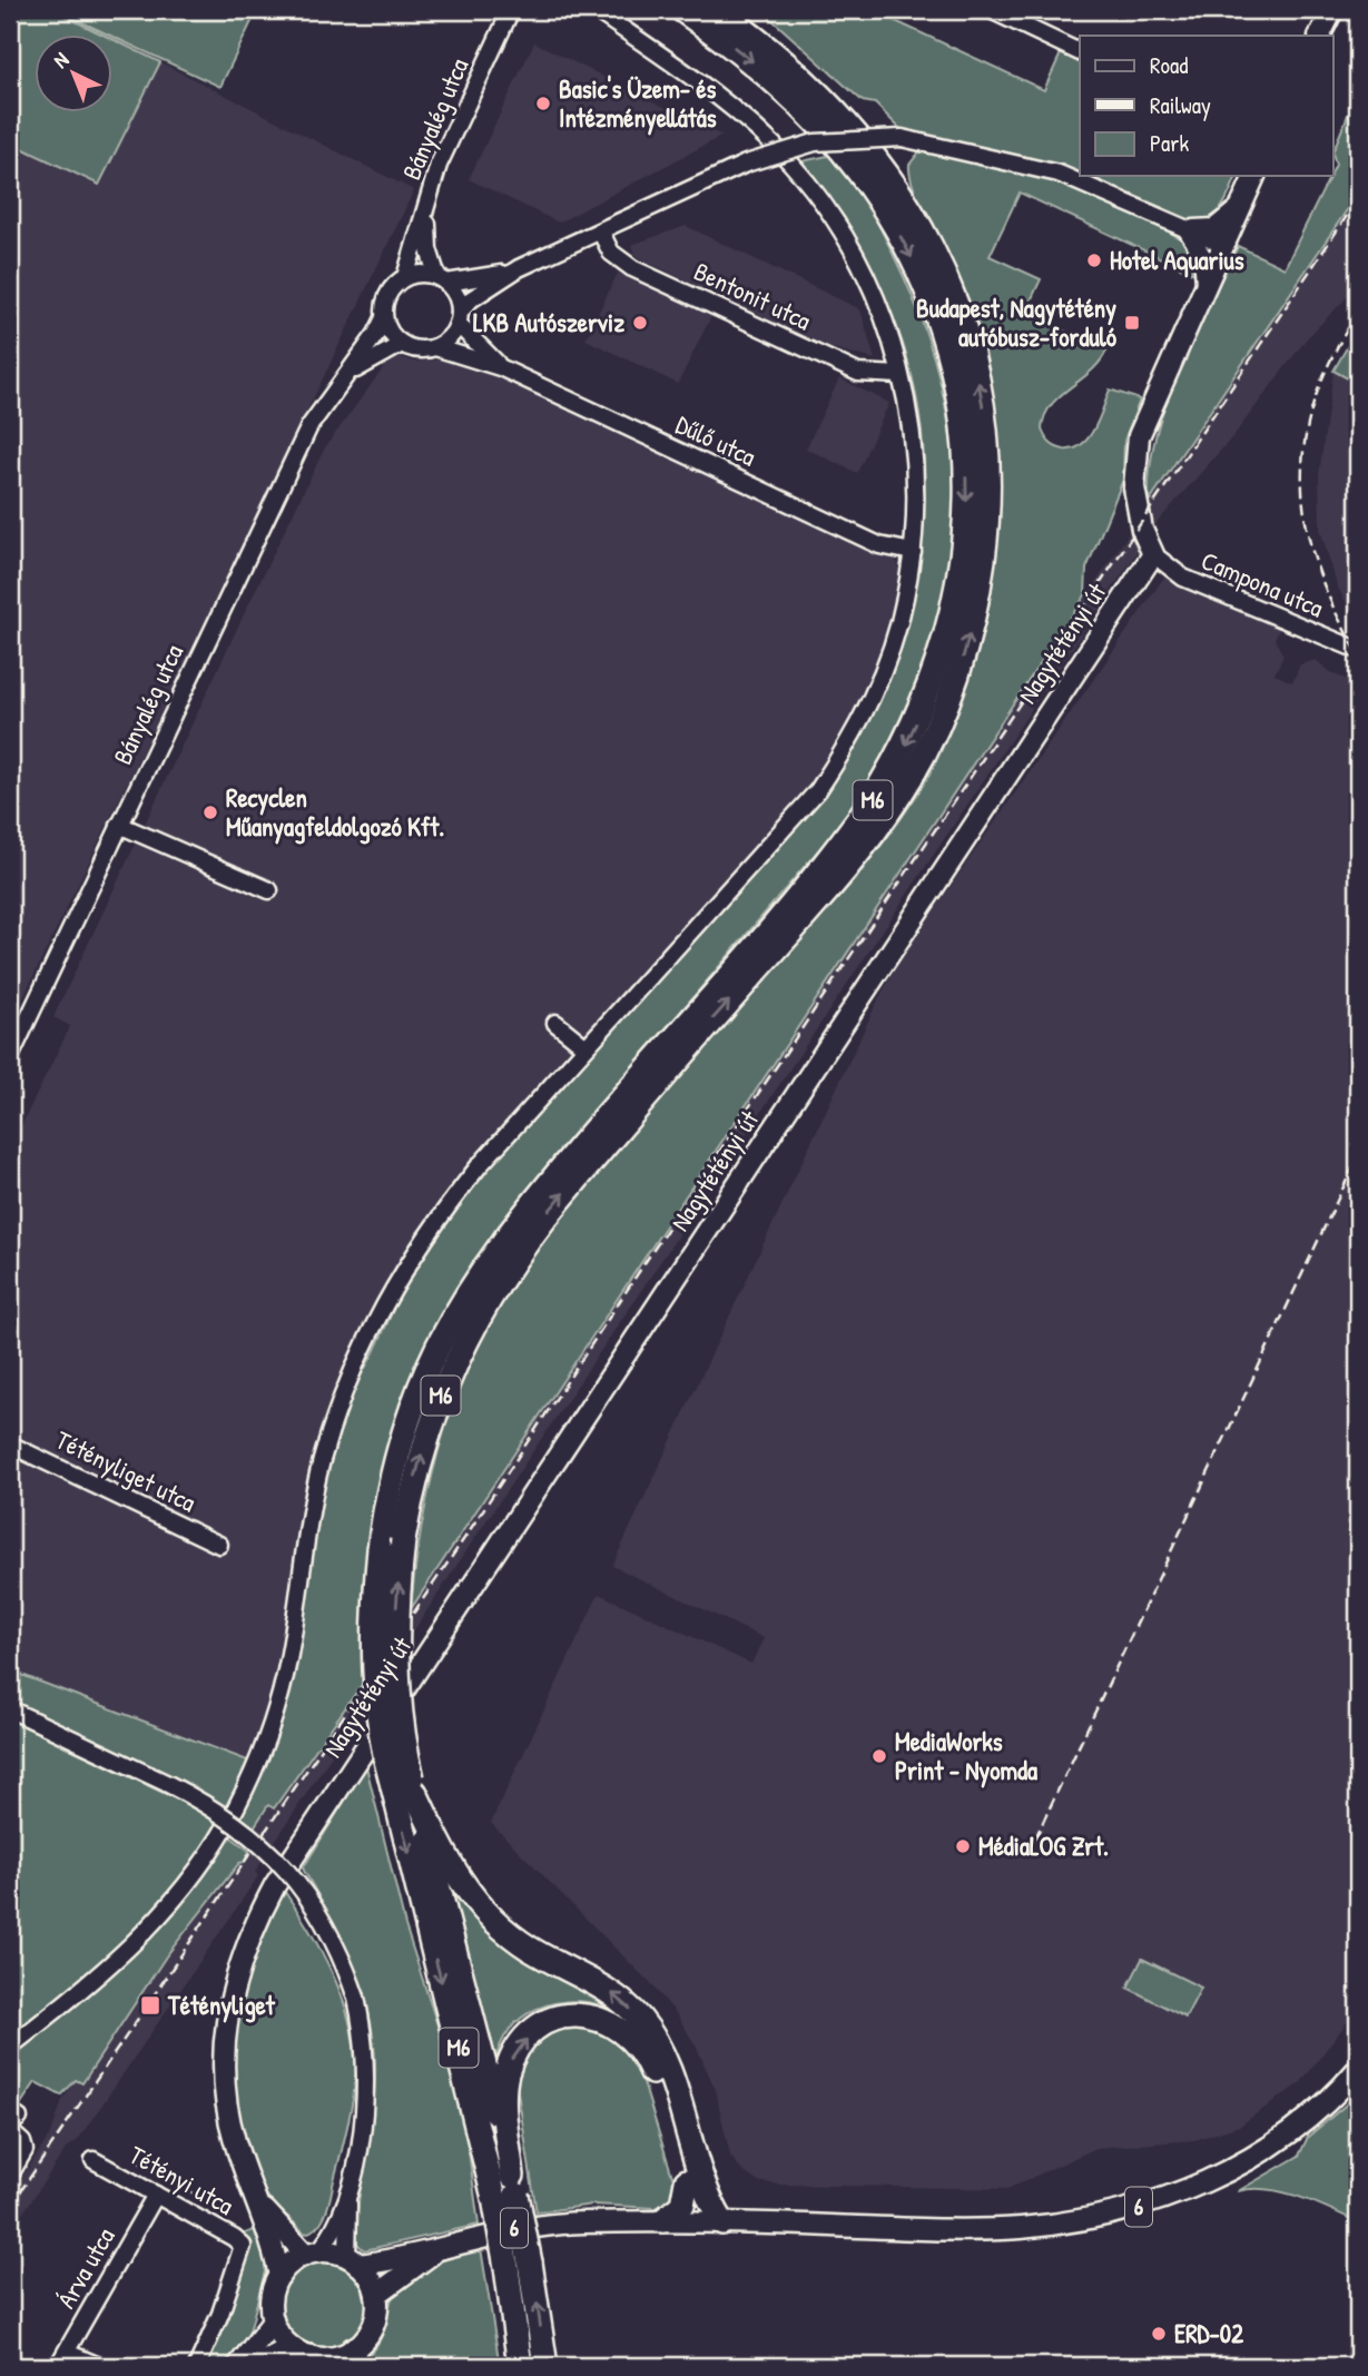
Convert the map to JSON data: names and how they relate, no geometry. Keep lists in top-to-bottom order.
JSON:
{
  "streets": {
    "highway": ["M6"],
    "main road": ["Nagytétényi út", "6"],
    "street": [
      "Bányalég utca",
      "Bentonit utca",
      "Dűlő utca",
      "Campona utca",
      "Tétényliget utca",
      "Tétényi utca",
      "Árva utca"
    ]
  },
  "crossings": [
    ["Bányalég utca", "Dűlő utca"],
    ["Campona utca", "Nagytétényi út"],
    ["Nagytétényi út", "6"],
    ["Tétényi utca", "Árva utca"]
  ],
  "places": {
    "other": [
      "Basic's Üzem- és Intézményellátás",
      "Hotel Aquarius",
      "LKB Autószerviz",
      "Recyclen Műanyagfeldolgozó Kft.",
      "MediaWorks Print - Nyomda",
      "MédiaLOG Zrt.",
      "ERD-02"
    ],
    "transit": ["Budapest, Nagytétény autóbusz-forduló", "Tétényliget"]
  },
  "legend": ["Road", "Railway", "Park"],
  "north": "top left"
}
